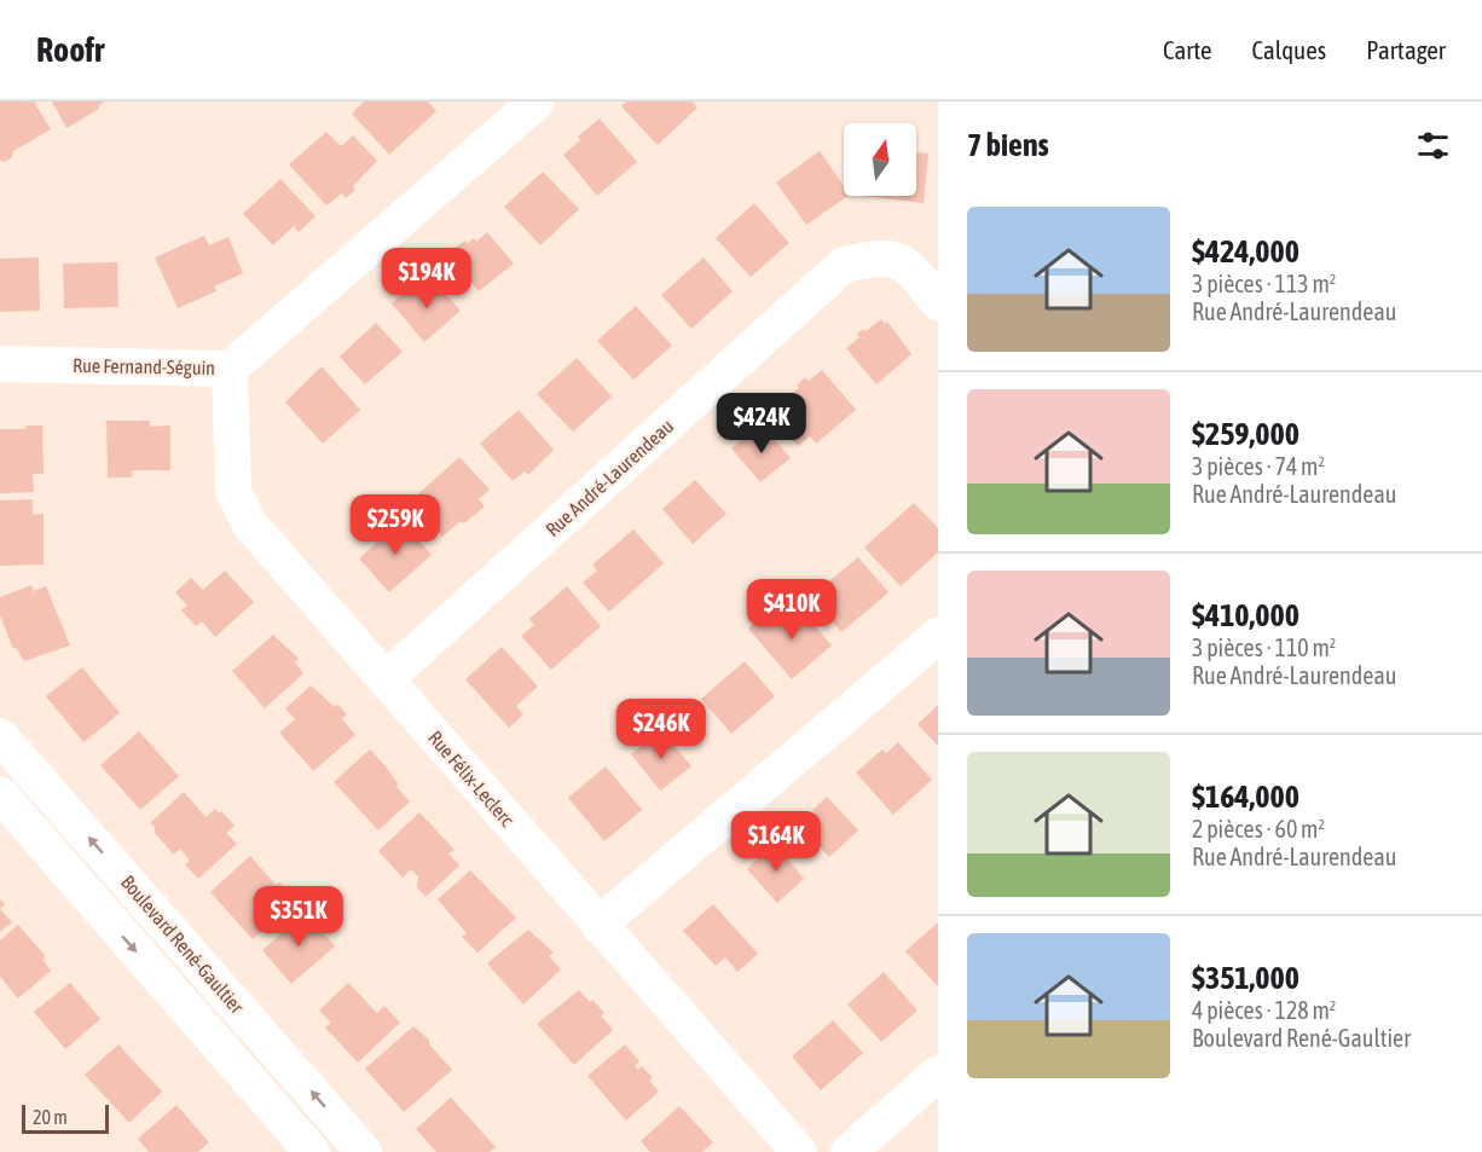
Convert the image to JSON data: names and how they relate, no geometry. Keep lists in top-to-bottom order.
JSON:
{
  "streets": {
    "street": [
      "Rue Fernand-Séguin",
      "Rue André-Laurendeau",
      "Rue Félix-Leclerc",
      "Boulevard René-Gaultier"
    ]
  },
  "crossings": [
    ["Rue Fernand-Séguin", "Rue Félix-Leclerc"],
    ["Rue André-Laurendeau", "Rue Félix-Leclerc"]
  ],
  "scale_bar": "20 m",
  "north": "top",
  "page": {
    "header": "Roofr",
    "nav": ["Carte", "Calques", "Partager"],
    "heading": "7 biens",
    "list": [
      {
        "name": "$424,000",
        "note": "3 pièces · 113 m² · Rue André-Laurendeau"
      },
      {
        "name": "$259,000",
        "note": "3 pièces · 74 m² · Rue André-Laurendeau"
      },
      {
        "name": "$410,000",
        "note": "3 pièces · 110 m² · Rue André-Laurendeau"
      },
      {
        "name": "$164,000",
        "note": "2 pièces · 60 m² · Rue André-Laurendeau"
      },
      {
        "name": "$351,000",
        "note": "4 pièces · 128 m² · Boulevard René-Gaultier"
      }
    ],
    "price": [
      "$194K",
      "$424K",
      "$259K",
      "$410K",
      "$246K",
      "$164K",
      "$351K"
    ],
    "scale": "20 m"
  }
}
